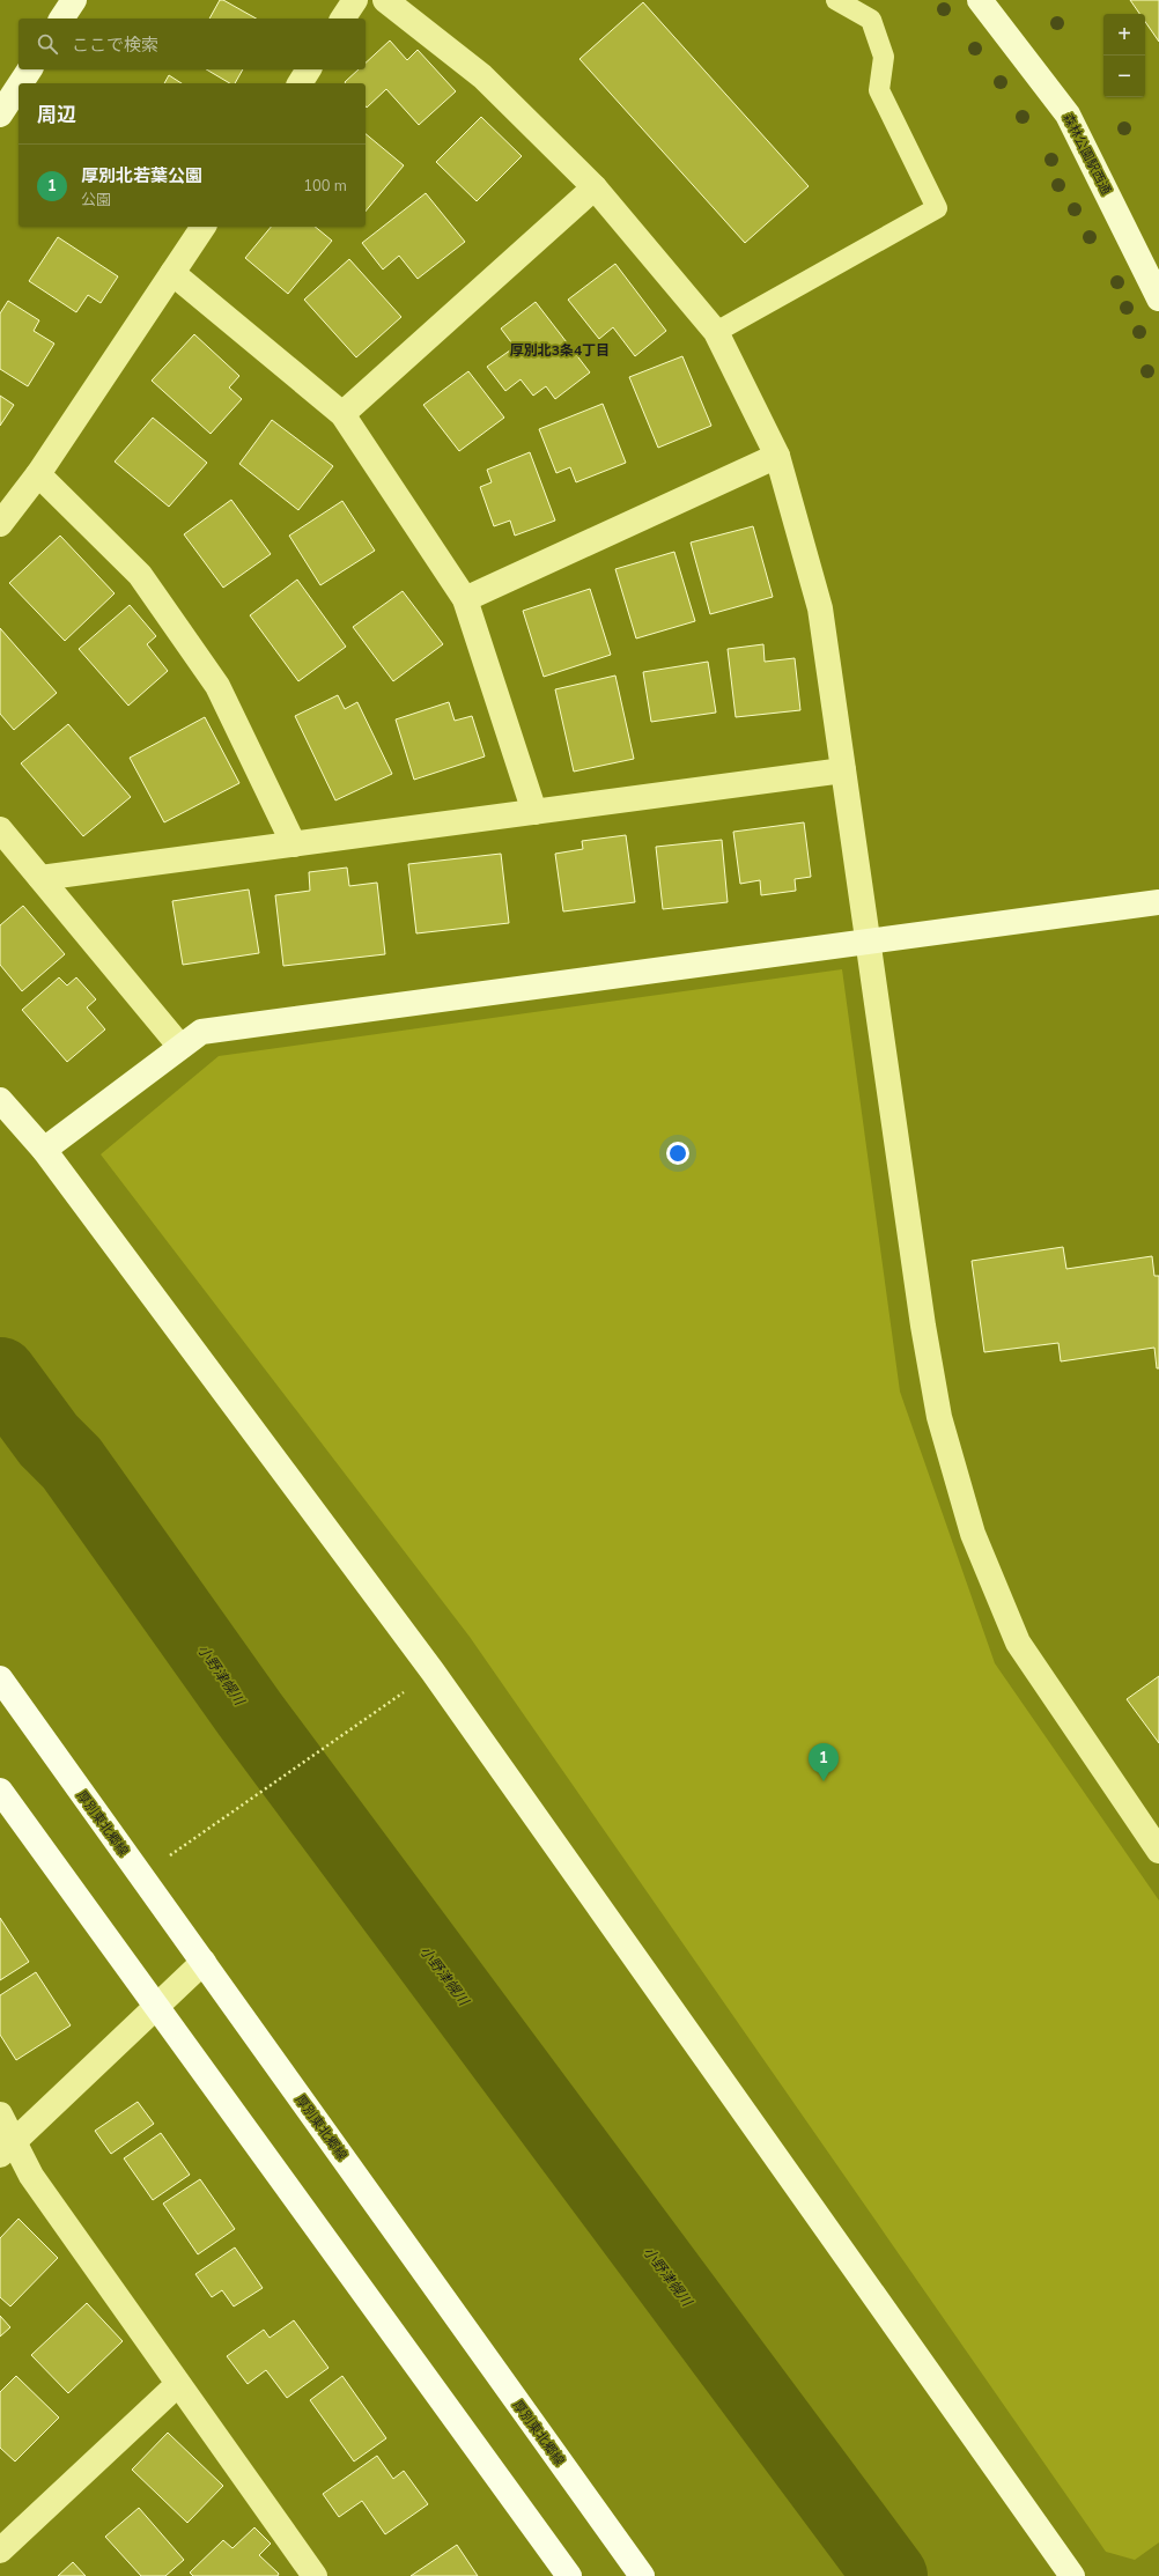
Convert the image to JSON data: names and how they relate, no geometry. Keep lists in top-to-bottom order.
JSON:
{
  "streets": {
    "main road": ["厚別東北郷線"],
    "street": ["森林公園駅西通"]
  },
  "districts": ["厚別北3条4丁目"],
  "water": ["小野津幌川"],
  "page": {
    "map_buttons": ["+", "−"],
    "search": "ここで検索",
    "heading": "周辺",
    "list": [
      {
        "mark": "1",
        "name": "厚別北若葉公園",
        "note": "公園",
        "value": "100 m"
      }
    ],
    "pins": "1"
  }
}
